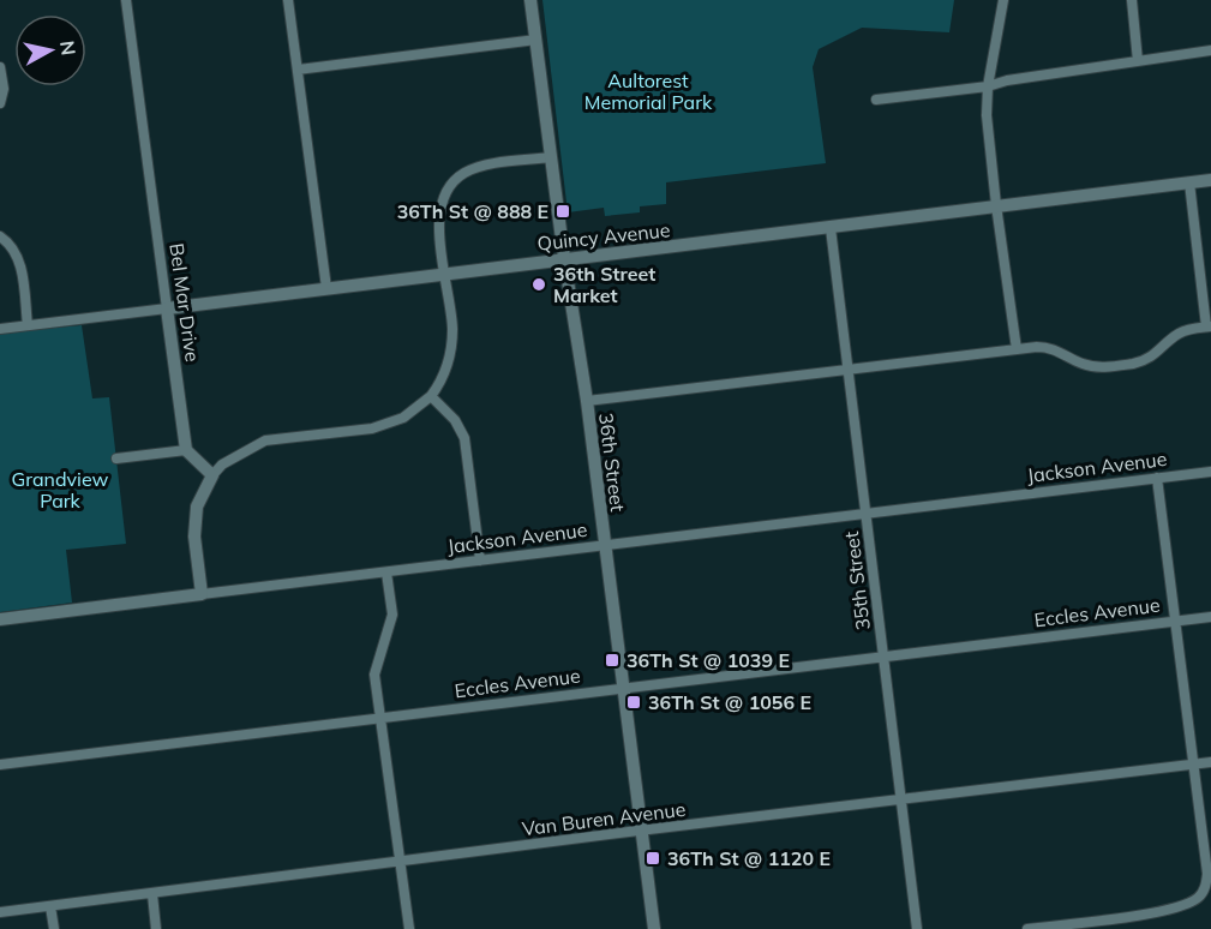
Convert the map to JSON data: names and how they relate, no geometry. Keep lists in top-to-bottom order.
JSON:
{
  "streets": {
    "street": [
      "Quincy Avenue",
      "Bel Mar Drive",
      "36th Street",
      "Jackson Avenue",
      "35th Street",
      "Eccles Avenue",
      "Van Buren Avenue"
    ]
  },
  "crossings": [
    ["Quincy Avenue", "Bel Mar Drive"],
    ["Quincy Avenue", "36th Street"],
    ["Quincy Avenue", "35th Street"],
    ["36th Street", "Jackson Avenue"],
    ["36th Street", "Eccles Avenue"],
    ["36th Street", "Van Buren Avenue"],
    ["Jackson Avenue", "35th Street"],
    ["35th Street", "Eccles Avenue"],
    ["35th Street", "Van Buren Avenue"]
  ],
  "parks": ["Aultorest Memorial Park", "Grandview Park"],
  "places": {
    "transit": [
      "36Th St @ 888 E",
      "36Th St @ 1039 E",
      "36Th St @ 1056 E",
      "36Th St @ 1120 E"
    ],
    "other": ["36th Street Market"]
  },
  "north": "right"
}
